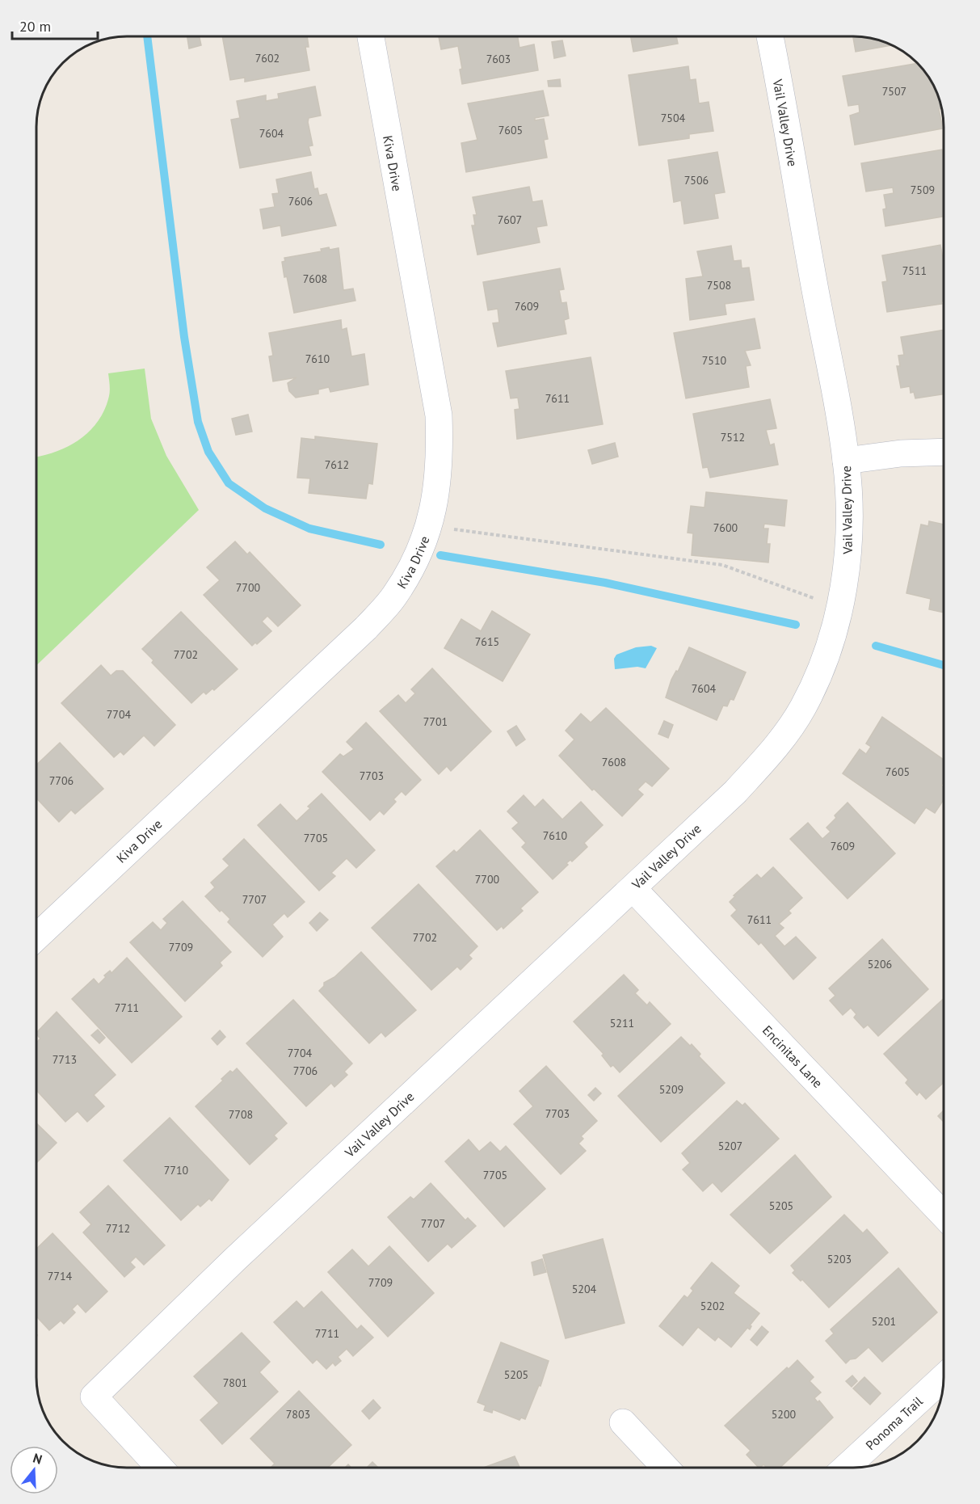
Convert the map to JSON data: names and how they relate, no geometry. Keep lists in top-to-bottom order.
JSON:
{
  "streets": {
    "street": [
      "Vail Valley Drive",
      "Kiva Drive",
      "Encinitas Lane",
      "Ponoma Trail"
    ]
  },
  "crossings": [
    ["Vail Valley Drive", "Encinitas Lane"]
  ],
  "house_numbers": [
    "7602",
    "7603",
    "7507",
    "7504",
    "7605",
    "7604",
    "7506",
    "7509",
    "7606",
    "7607",
    "7511",
    "7608",
    "7508",
    "7609",
    "7610",
    "7510",
    "7611",
    "7512",
    "7612",
    "7600",
    "7700",
    "7615",
    "7702",
    "7604",
    "7704",
    "7701",
    "7608",
    "7605",
    "7703",
    "7706",
    "7610",
    "7705",
    "7609",
    "7700",
    "7707",
    "7611",
    "7702",
    "7709",
    "5206",
    "7711",
    "5211",
    "7704",
    "7713",
    "7706",
    "5209",
    "7703",
    "7708",
    "5207",
    "7710",
    "7705",
    "5205",
    "7707",
    "7712",
    "5203",
    "7714",
    "7709",
    "5204",
    "5202",
    "5201",
    "7711",
    "5205",
    "7801",
    "7803",
    "5200"
  ],
  "scale_bar": "20 m",
  "north": "top"
}
